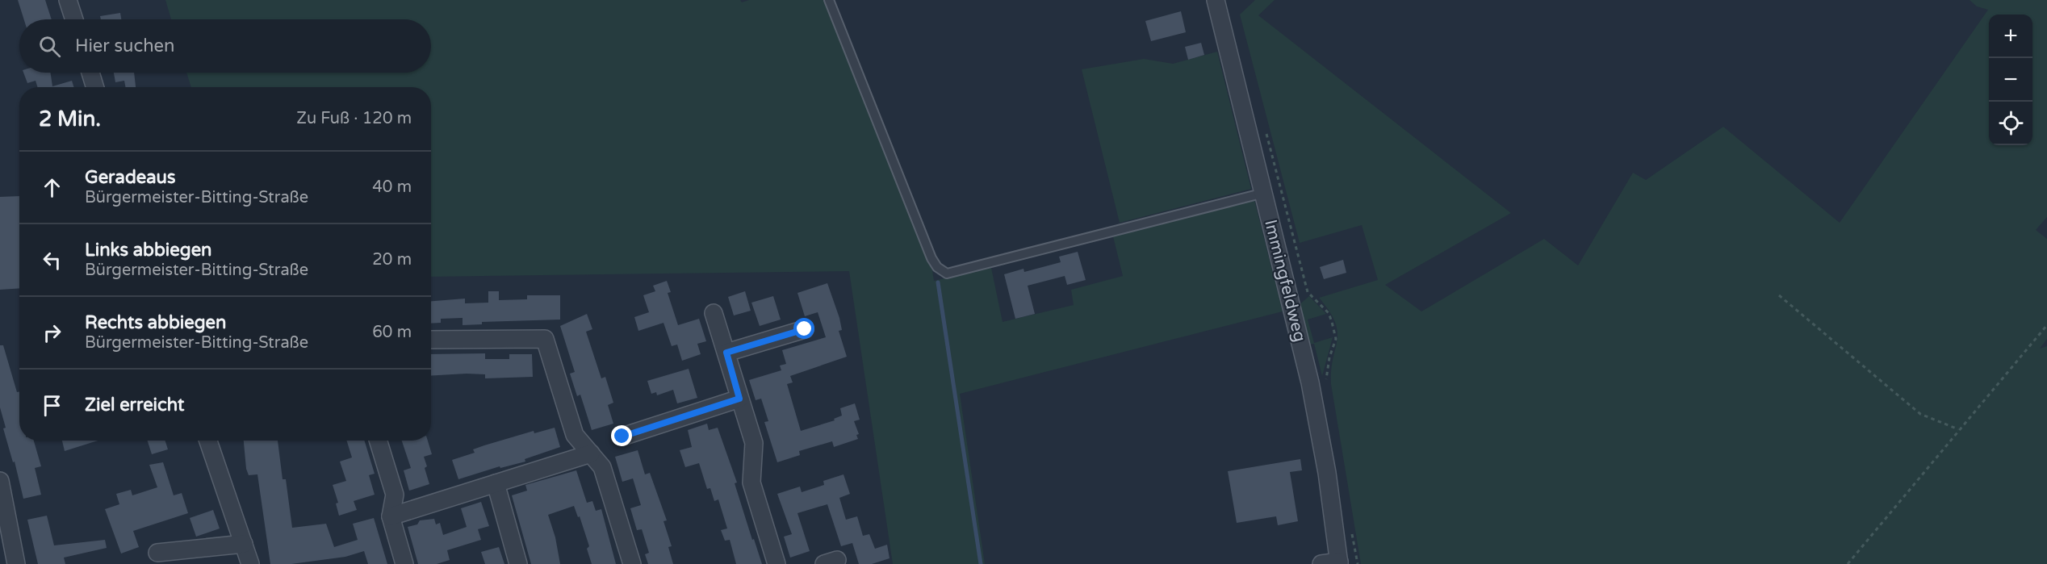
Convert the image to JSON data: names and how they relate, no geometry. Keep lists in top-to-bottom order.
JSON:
{
  "streets": {
    "street": ["Immingfeldweg"]
  },
  "page": {
    "map_buttons": ["+", "−"],
    "search": "Hier suchen",
    "heading": ["2 Min.", "Zu Fuß · 120 m"],
    "list": [
      ["Geradeaus", "Bürgermeister-Bitting-Straße", "40 m"],
      ["Links abbiegen", "Bürgermeister-Bitting-Straße", "20 m"],
      ["Rechts abbiegen", "Bürgermeister-Bitting-Straße", "60 m"],
      "Ziel erreicht"
    ]
  }
}
